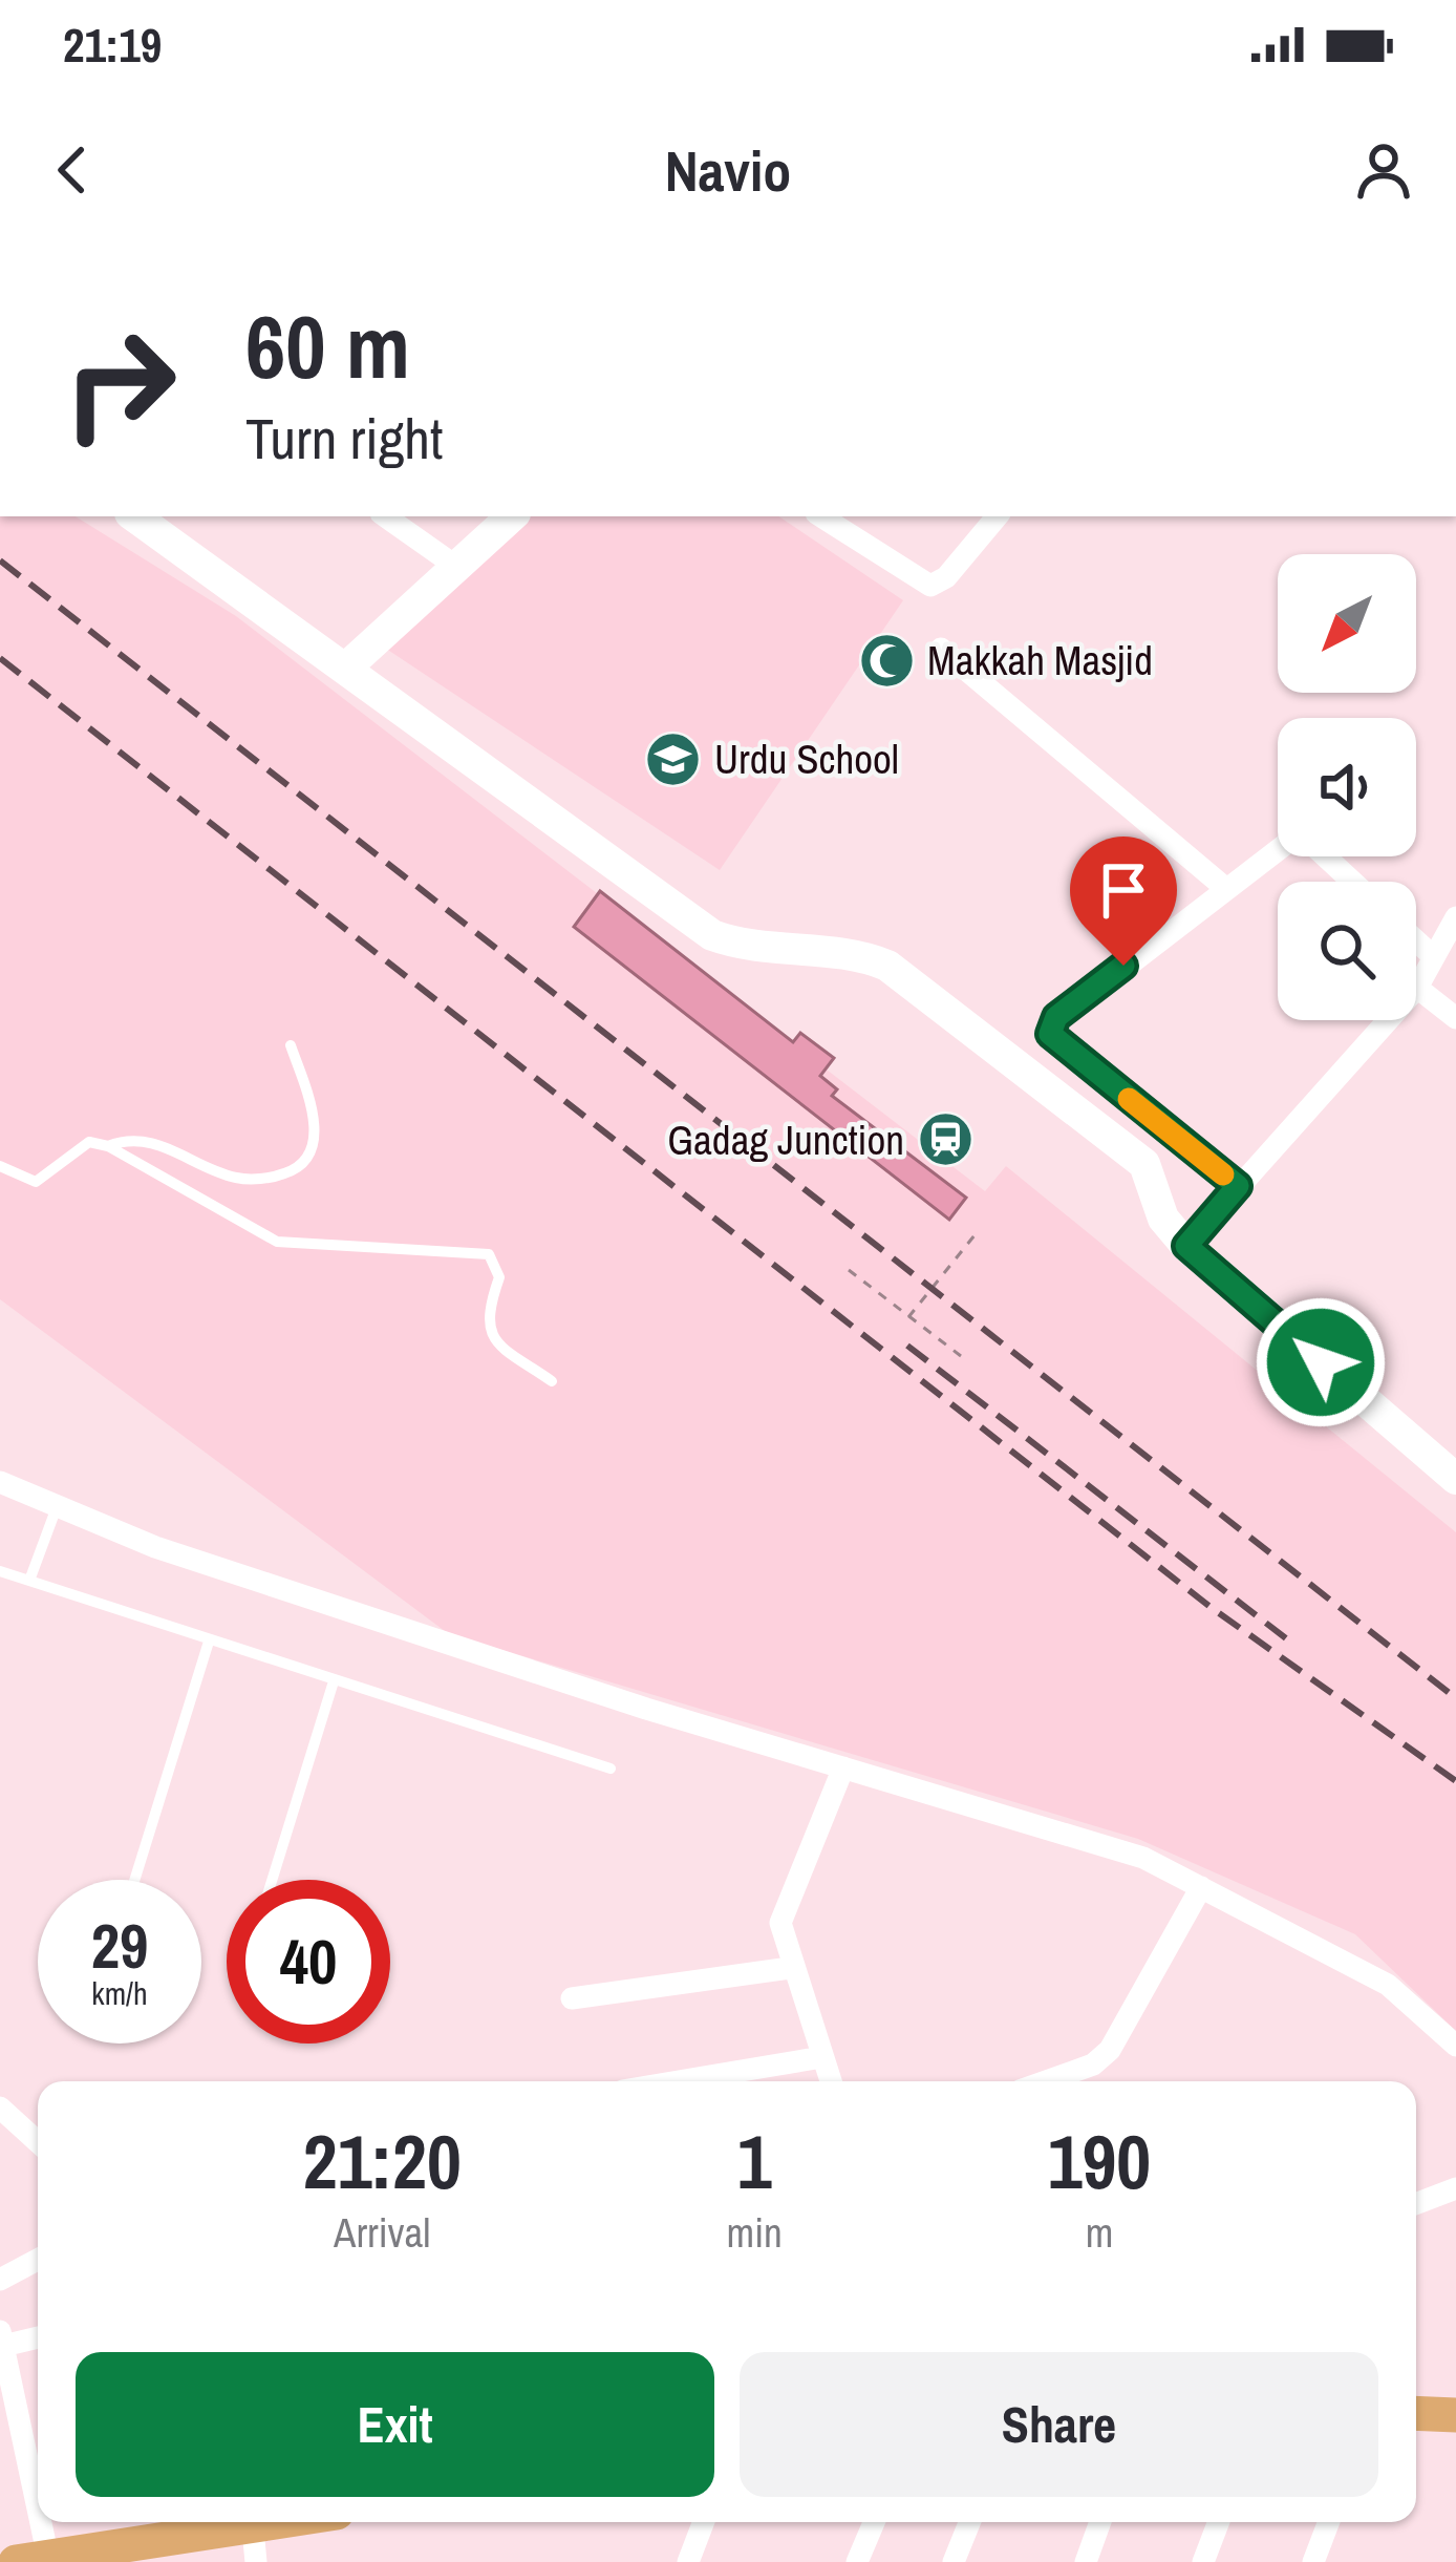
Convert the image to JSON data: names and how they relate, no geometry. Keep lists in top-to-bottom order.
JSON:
{
  "places": {
    "mosque": ["Makkah Masjid"],
    "school or university": ["Urdu School"],
    "station": ["Gadag Junction"]
  },
  "north": "bottom left",
  "page": {
    "status": "21:19",
    "header": "Navio",
    "turn": ["60 m", "Turn right"],
    "speed": "29 km/h",
    "limit": "40",
    "eta": [
      "21:20",
      "Arrival",
      "1",
      "min",
      "190",
      "m"
    ],
    "buttons": ["Exit", "Share"]
  }
}
